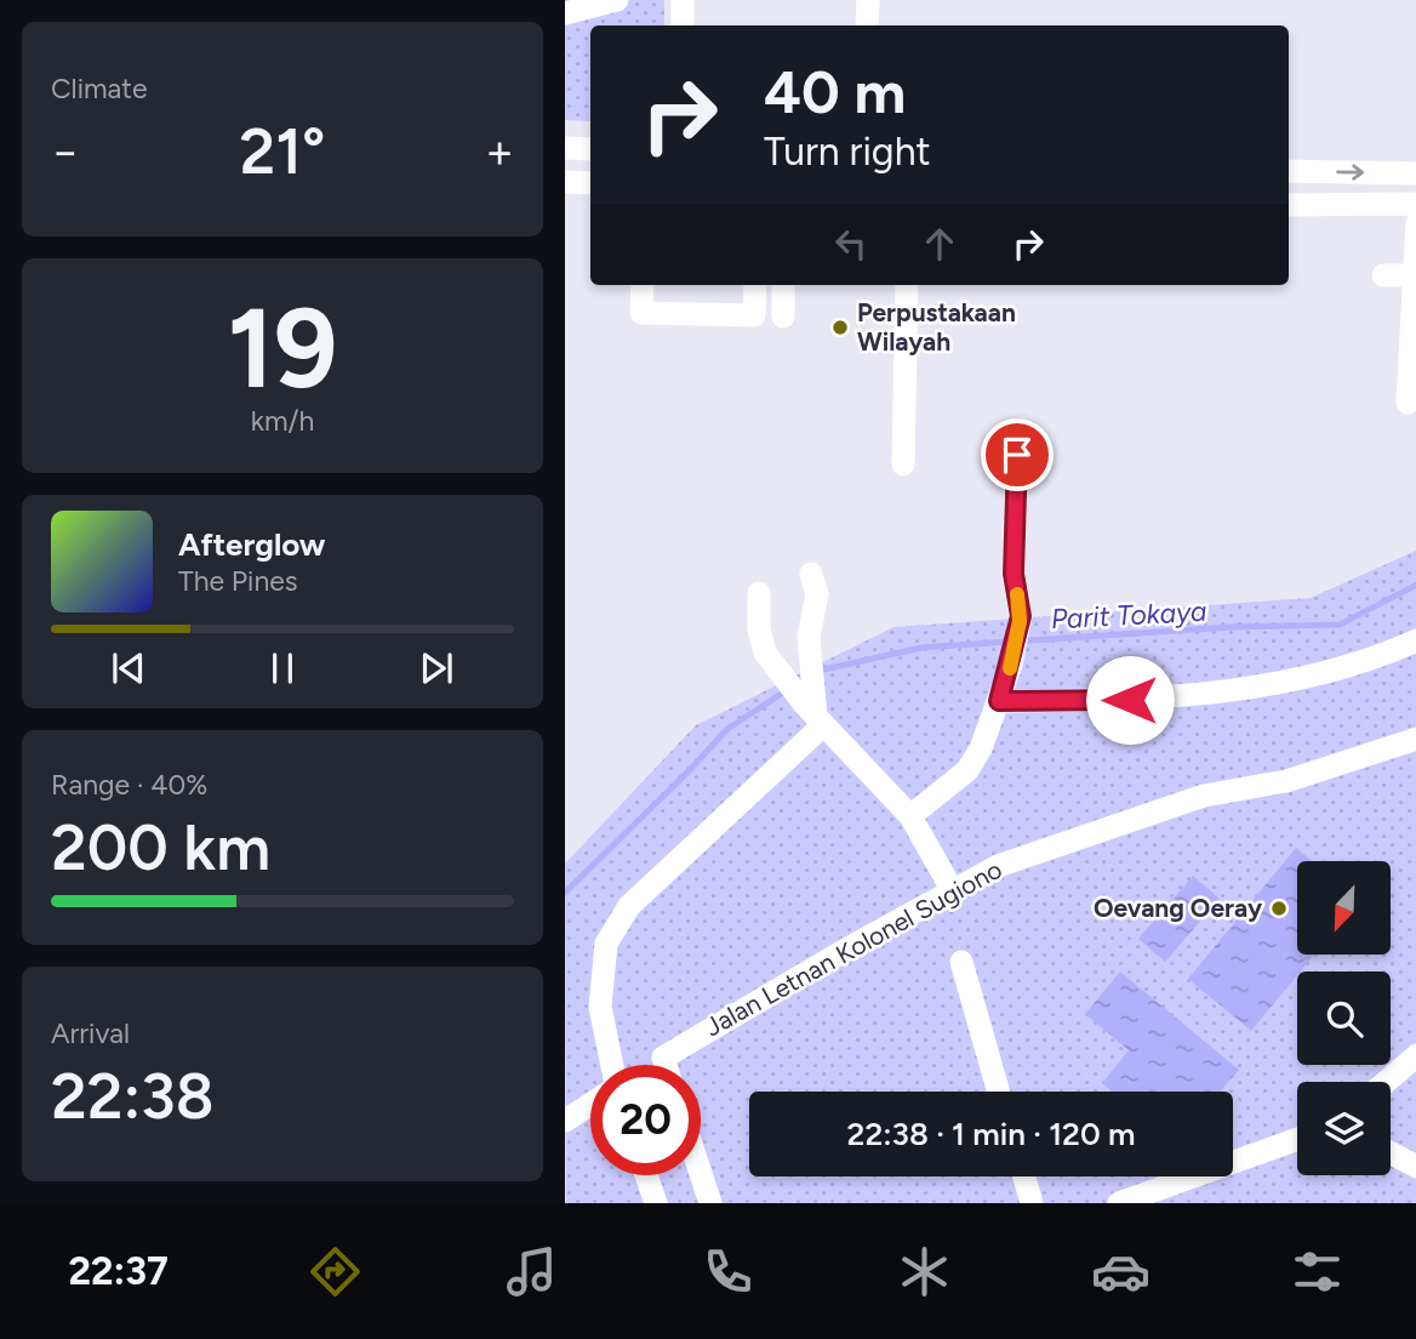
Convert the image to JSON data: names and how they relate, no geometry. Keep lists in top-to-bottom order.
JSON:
{
  "streets": {
    "street": ["Jalan Letnan Kolonel Sugiono"]
  },
  "water": ["Parit Tokaya"],
  "places": ["Perpustakaan Wilayah", "Oevang Oeray"],
  "north": "bottom left",
  "page": {
    "tile": [
      "Climate",
      ["19", "km/h"],
      ["Range · 40%", "200 km"],
      ["Arrival", "22:38"]
    ],
    "turn": ["40 m", "Turn right"],
    "heat": ["−", "21°", "+"],
    "song": ["Afterglow", "The Pines"],
    "limit": "20",
    "trip": "22:38 · 1 min · 120 m",
    "tabs": "22:37"
  }
}
